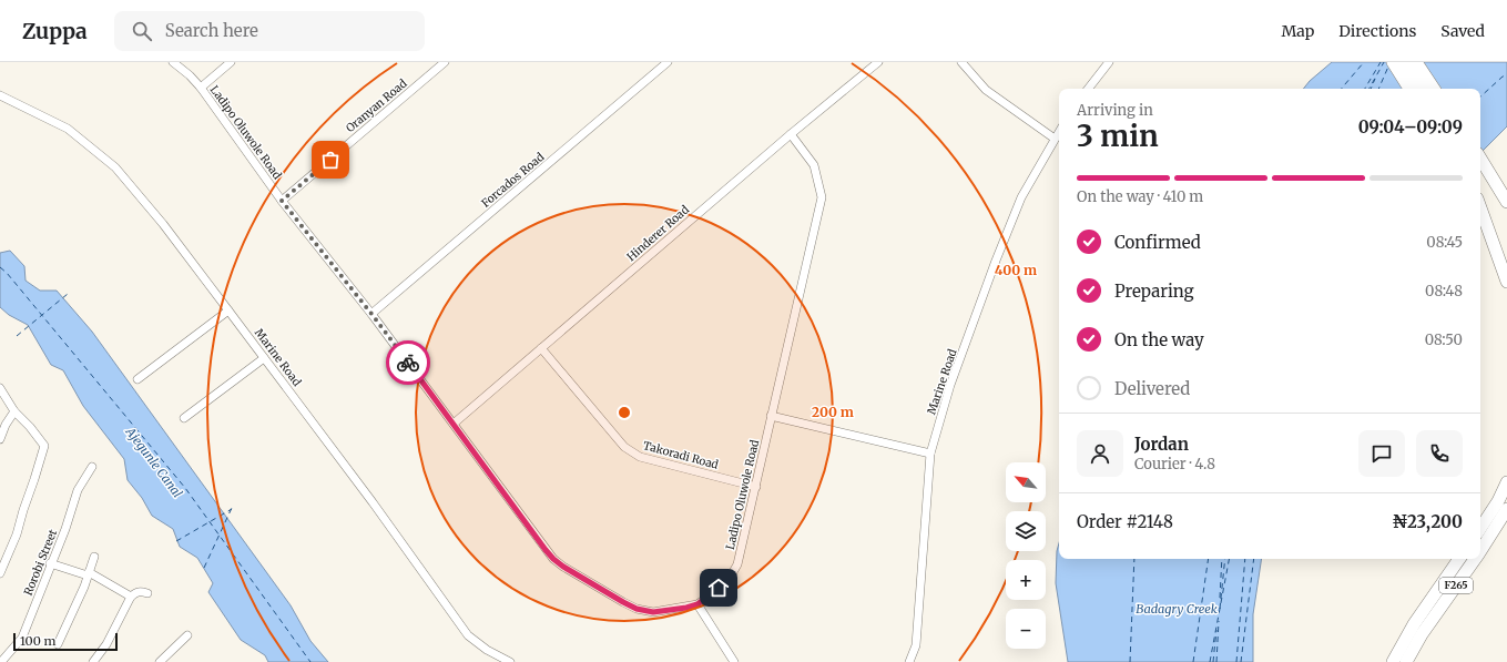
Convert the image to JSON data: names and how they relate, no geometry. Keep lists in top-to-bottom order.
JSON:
{
  "streets": {
    "highway": ["F265"],
    "street": [
      "Oranyan Road",
      "Ladipo Oluwole Road",
      "Forcados Road",
      "Hinderer Road",
      "Marine Road",
      "Takoradi Road",
      "Rorobi Street"
    ]
  },
  "crossings": [
    ["Oranyan Road", "Ladipo Oluwole Road"],
    ["Ladipo Oluwole Road", "Forcados Road"],
    ["Ladipo Oluwole Road", "Hinderer Road"],
    ["Ladipo Oluwole Road", "Takoradi Road"],
    ["Hinderer Road", "Takoradi Road"]
  ],
  "water": ["Ajegunle Canal", "Badagry Creek"],
  "scale_bar": "100 m",
  "north": "top left",
  "page": {
    "header": "Zuppa",
    "search": "Search here",
    "nav": ["Map", "Directions", "Saved"],
    "heading": ["3 min", "Arriving in", "09:04–09:09"],
    "panel": [
      "Jordan",
      "Courier · 4.8",
      "Order #2148",
      "₦23,200"
    ],
    "bar": "On the way · 410 m",
    "list": [
      ["Confirmed", "08:45"],
      ["Preparing", "08:48"],
      ["On the way", "08:50"],
      "Delivered"
    ],
    "map_buttons": ["+", "−"],
    "scale": "100 m"
  },
  "rings": ["400 m", "200 m"]
}
